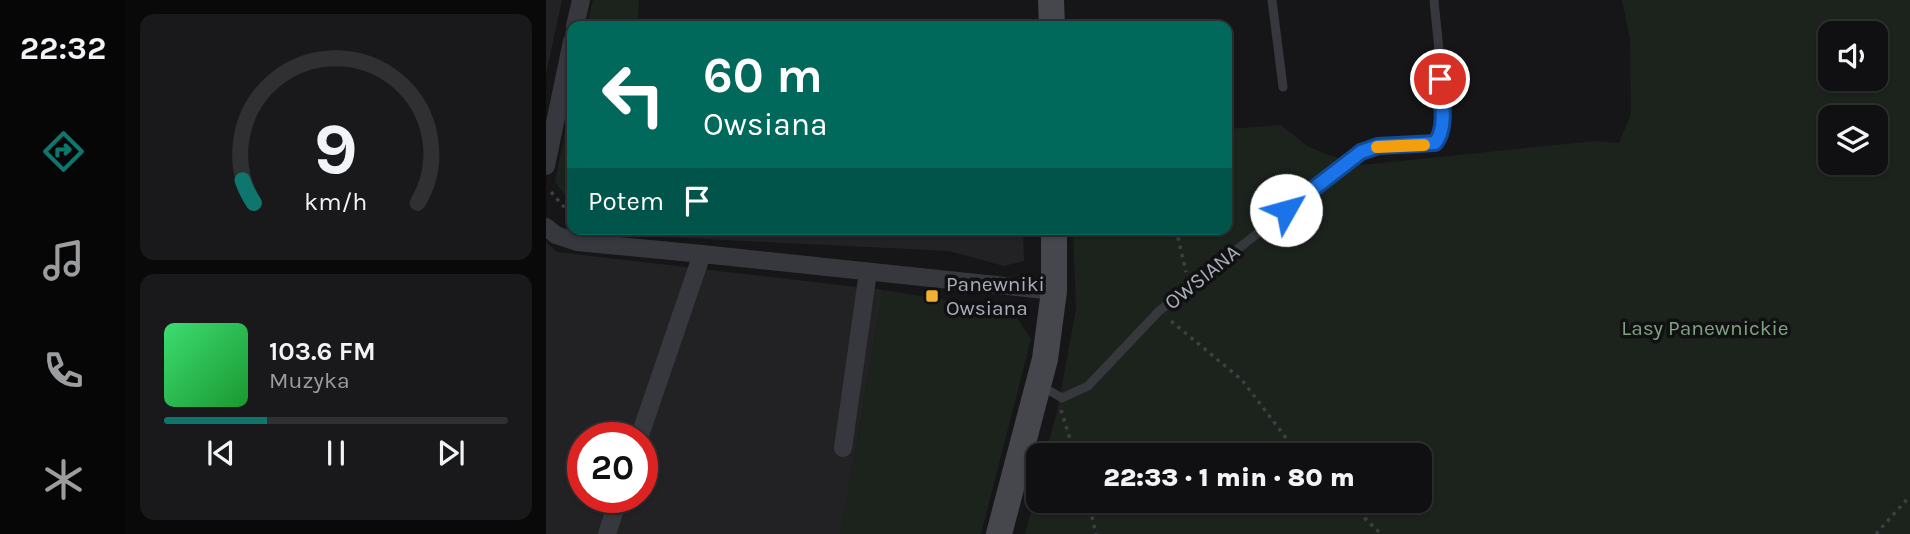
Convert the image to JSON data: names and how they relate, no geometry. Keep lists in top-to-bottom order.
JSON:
{
  "streets": {
    "lane": ["OWSIANA"]
  },
  "parks": ["Lasy Panewnickie"],
  "places": {
    "transit": ["Panewniki Owsiana"]
  },
  "page": {
    "tabs": "22:32",
    "turn": ["60 m", "Owsiana"],
    "then": "Potem",
    "song": ["103.6 FM", "Muzyka"],
    "limit": "20",
    "trip": "22:33 · 1 min · 80 m",
    "gauge": ["9", "km/h"]
  }
}
